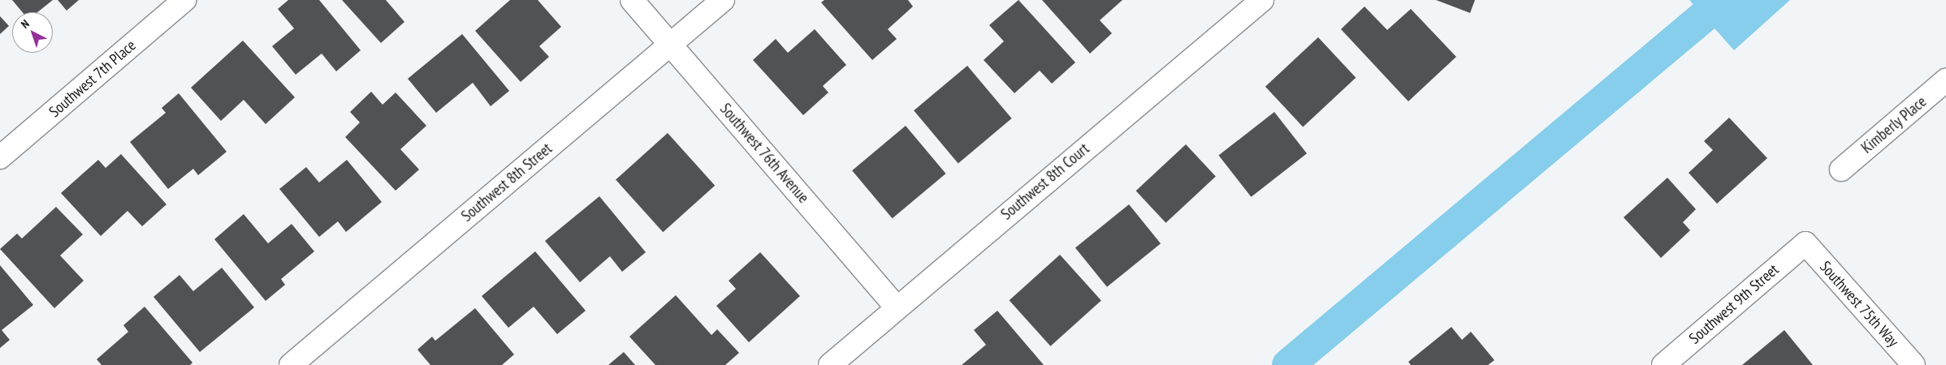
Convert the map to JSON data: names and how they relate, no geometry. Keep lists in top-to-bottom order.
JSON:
{
  "streets": {
    "street": [
      "Southwest 7th Place",
      "Kimberly Place",
      "Southwest 76th Avenue",
      "Southwest 8th Court",
      "Southwest 8th Street",
      "Southwest 9th Street",
      "Southwest 75th Way"
    ]
  },
  "crossings": [
    ["Southwest 76th Avenue", "Southwest 8th Court"],
    ["Southwest 76th Avenue", "Southwest 8th Street"],
    ["Southwest 9th Street", "Southwest 75th Way"]
  ],
  "north": "top left"
}
